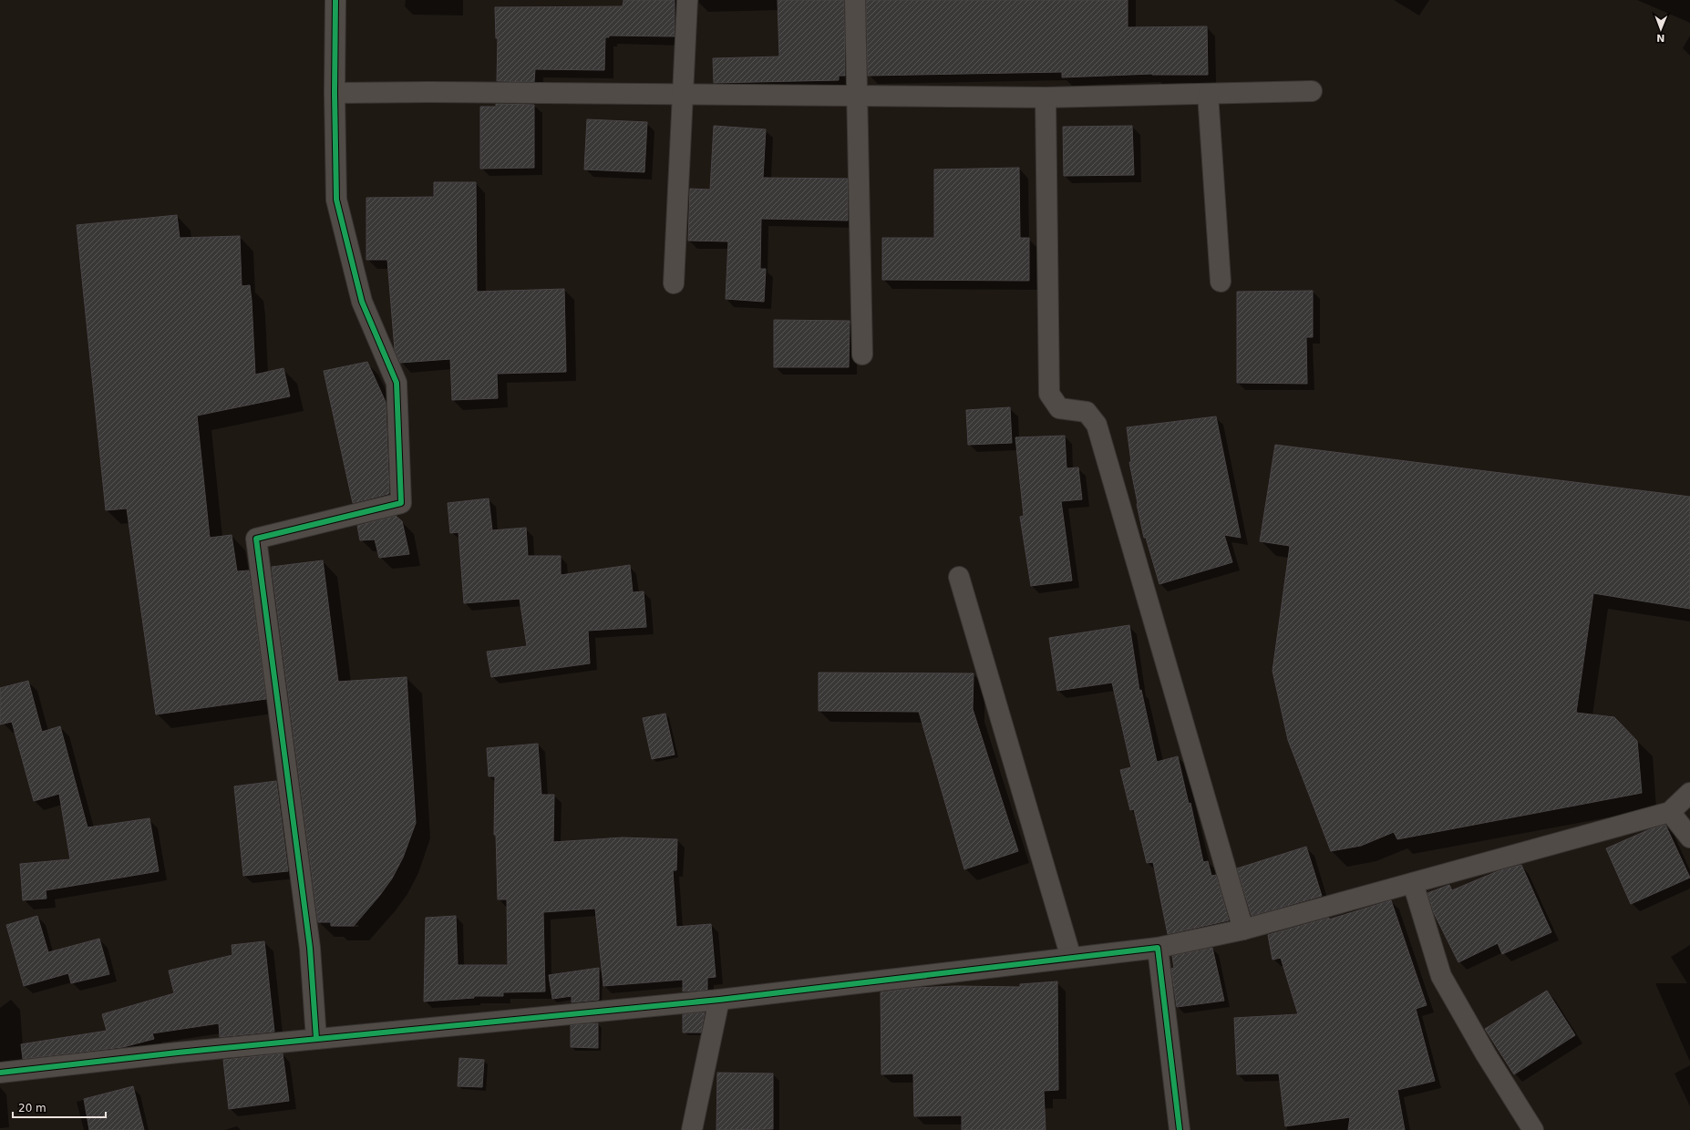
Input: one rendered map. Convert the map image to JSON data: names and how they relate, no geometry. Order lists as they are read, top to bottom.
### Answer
{
  "scale_bar": "20 m",
  "north": "bottom"
}
